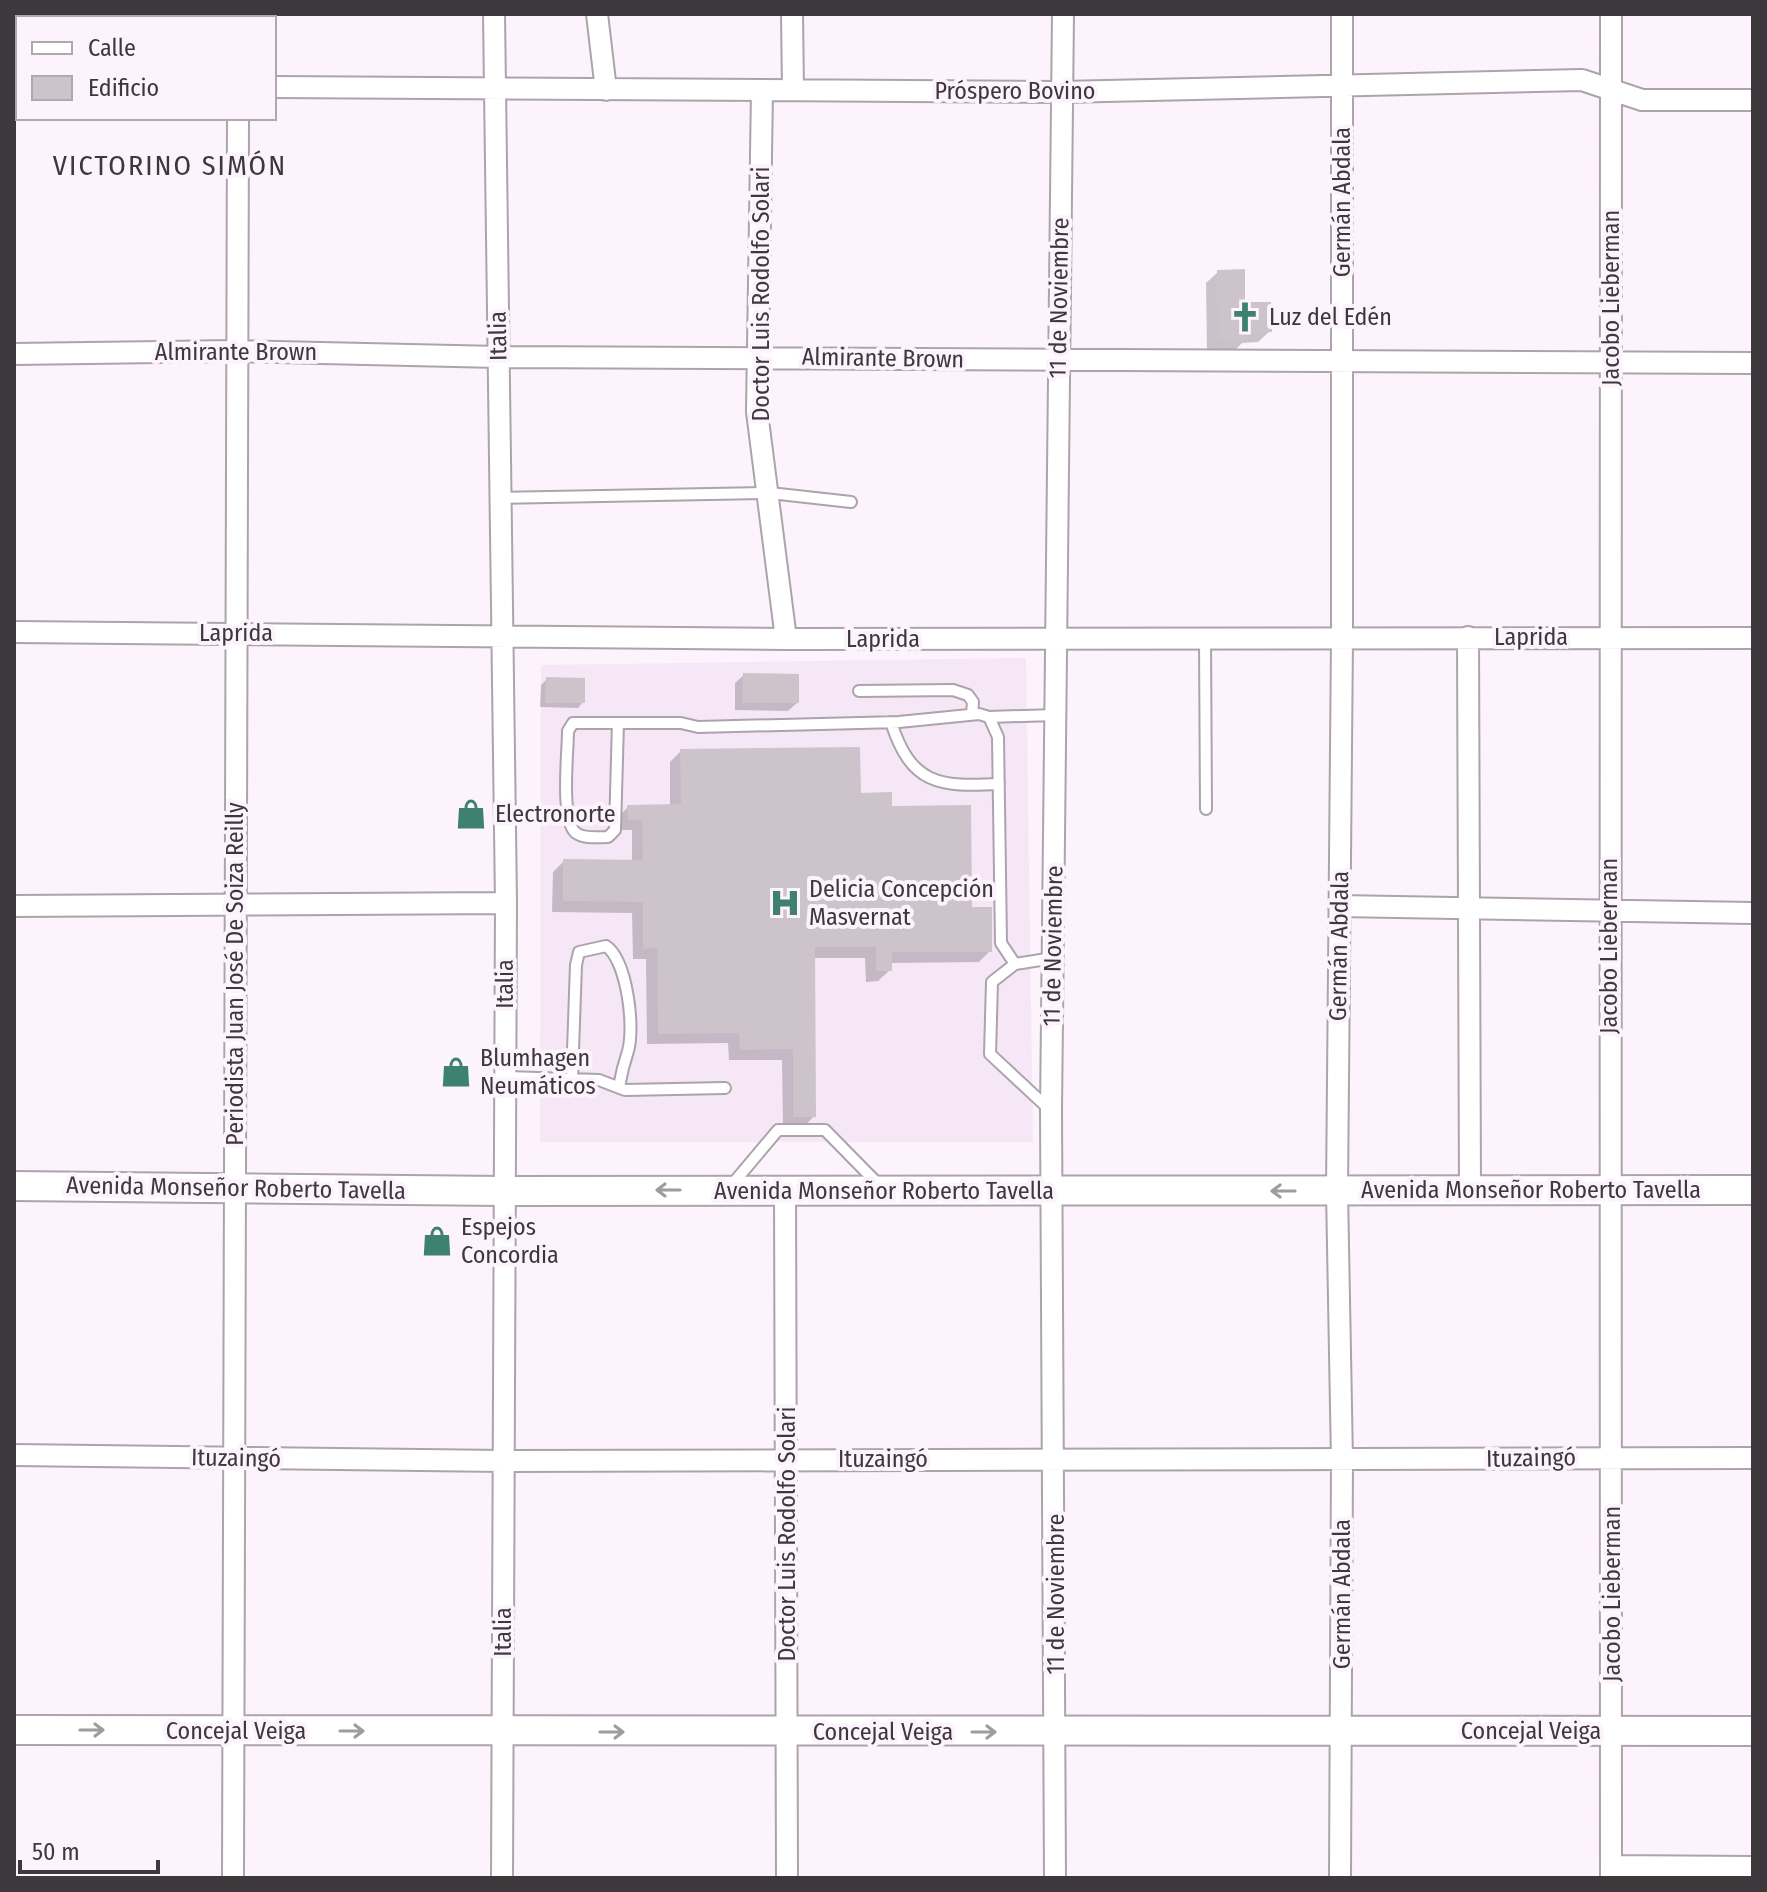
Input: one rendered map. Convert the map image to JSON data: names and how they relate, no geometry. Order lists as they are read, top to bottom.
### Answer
{
  "streets": {
    "main road": ["Avenida Monseñor Roberto Tavella", "Concejal Veiga"],
    "street": [
      "Próspero Bovino",
      "Germán Abdala",
      "Doctor Luis Rodolfo Solari",
      "11 de Noviembre",
      "Jacobo Lieberman",
      "Italia",
      "Almirante Brown",
      "Laprida",
      "Periodista Juan José De Soiza Reilly",
      "Ituzaingó"
    ]
  },
  "crossings": [
    ["Próspero Bovino", "Germán Abdala"],
    ["Próspero Bovino", "Doctor Luis Rodolfo Solari"],
    ["Próspero Bovino", "11 de Noviembre"],
    ["Próspero Bovino", "Jacobo Lieberman"],
    ["Próspero Bovino", "Italia"],
    ["Germán Abdala", "Almirante Brown"],
    ["Germán Abdala", "Laprida"],
    ["Germán Abdala", "Avenida Monseñor Roberto Tavella"],
    ["Germán Abdala", "Ituzaingó"],
    ["Germán Abdala", "Concejal Veiga"],
    ["Doctor Luis Rodolfo Solari", "Almirante Brown"],
    ["Doctor Luis Rodolfo Solari", "Laprida"],
    ["Doctor Luis Rodolfo Solari", "Avenida Monseñor Roberto Tavella"],
    ["Doctor Luis Rodolfo Solari", "Ituzaingó"],
    ["Doctor Luis Rodolfo Solari", "Concejal Veiga"],
    ["11 de Noviembre", "Almirante Brown"],
    ["11 de Noviembre", "Laprida"],
    ["11 de Noviembre", "Avenida Monseñor Roberto Tavella"],
    ["11 de Noviembre", "Ituzaingó"],
    ["11 de Noviembre", "Concejal Veiga"],
    ["Jacobo Lieberman", "Almirante Brown"],
    ["Jacobo Lieberman", "Laprida"],
    ["Jacobo Lieberman", "Avenida Monseñor Roberto Tavella"],
    ["Jacobo Lieberman", "Ituzaingó"],
    ["Jacobo Lieberman", "Concejal Veiga"],
    ["Italia", "Almirante Brown"],
    ["Italia", "Laprida"],
    ["Italia", "Avenida Monseñor Roberto Tavella"],
    ["Italia", "Ituzaingó"],
    ["Italia", "Concejal Veiga"],
    ["Almirante Brown", "Periodista Juan José De Soiza Reilly"],
    ["Laprida", "Periodista Juan José De Soiza Reilly"],
    ["Periodista Juan José De Soiza Reilly", "Avenida Monseñor Roberto Tavella"],
    ["Periodista Juan José De Soiza Reilly", "Ituzaingó"],
    ["Periodista Juan José De Soiza Reilly", "Concejal Veiga"]
  ],
  "one_way": ["Concejal Veiga"],
  "districts": ["VICTORINO SIMÓN"],
  "places": {
    "church": ["Luz del Edén"],
    "shop": ["Electronorte", "Blumhagen Neumáticos", "Espejos Concordia"],
    "hospital": ["Delicia Concepción Masvernat"]
  },
  "legend": ["Calle", "Edificio"],
  "scale_bar": "50 m"
}
